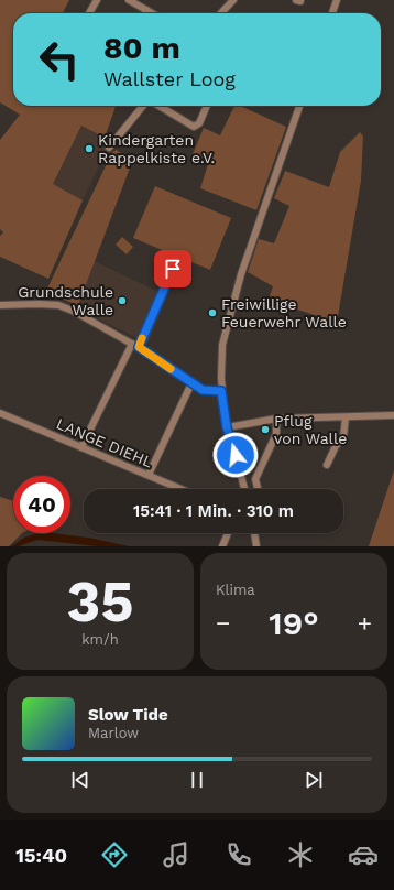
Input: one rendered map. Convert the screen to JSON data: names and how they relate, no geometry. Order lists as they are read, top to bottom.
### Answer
{
  "streets": {
    "street": ["LANGE DIEHL"]
  },
  "places": [
    "Kindergarten Rappelkiste e.V.",
    "Grundschule Walle",
    "Freiwillige Feuerwehr Walle",
    "Pflug von Walle"
  ],
  "page": {
    "turn": ["80 m", "Wallster Loog"],
    "limit": "40",
    "trip": "15:41 · 1 Min. · 310 m",
    "tile": [
      ["35", "km/h"],
      "Klima"
    ],
    "heat": ["−", "19°", "+"],
    "song": ["Slow Tide", "Marlow"],
    "tabs": "15:40"
  }
}
